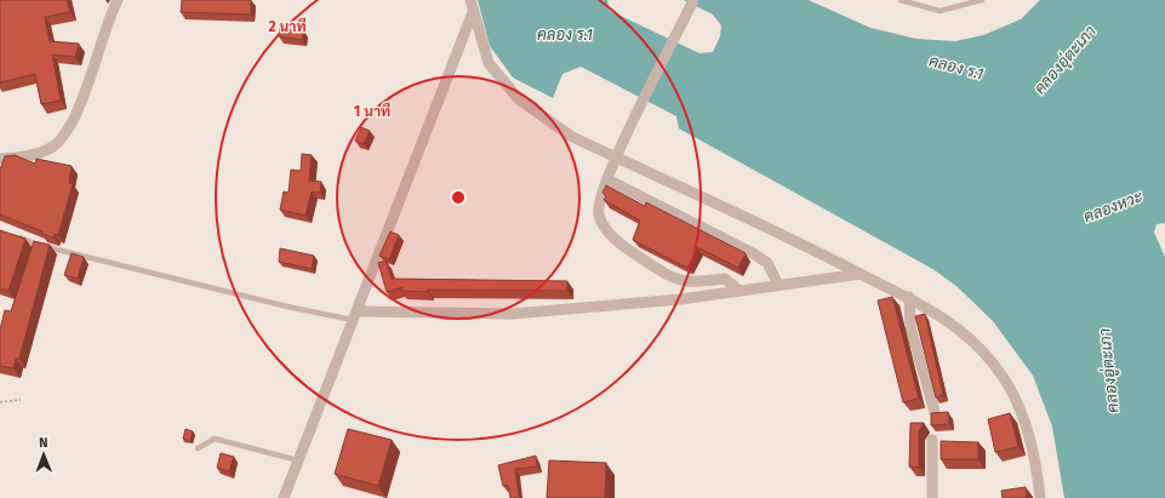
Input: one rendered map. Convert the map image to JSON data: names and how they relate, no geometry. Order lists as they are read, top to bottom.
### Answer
{
  "water": [
    "คลอง ร.1",
    "คลองอุ่ตะเภา",
    "คลองหวะ",
    "คลองอู่ตะเภา"
  ],
  "north": "top",
  "rings": ["2 นาที", "1 นาที"]
}
